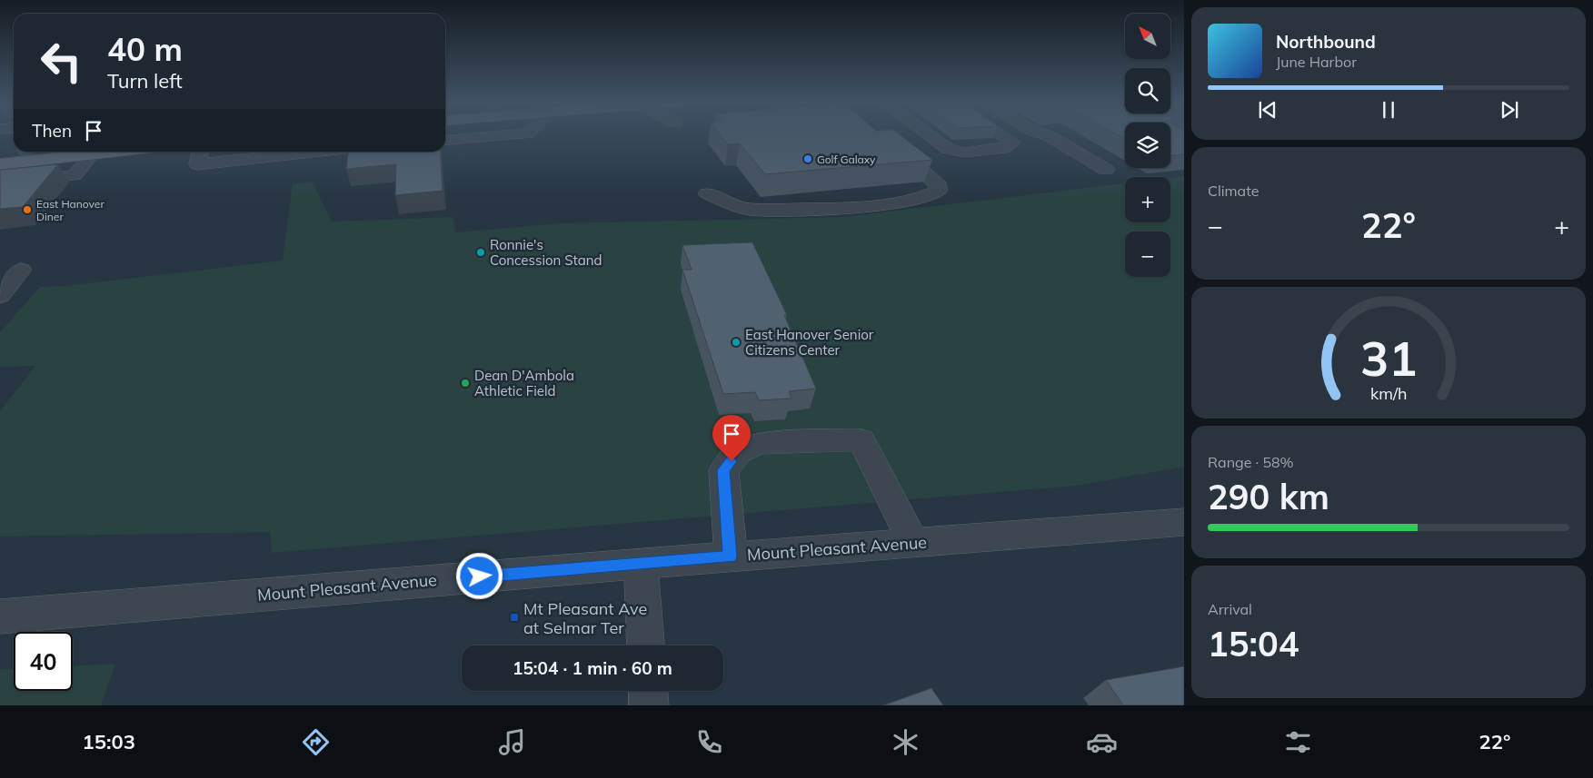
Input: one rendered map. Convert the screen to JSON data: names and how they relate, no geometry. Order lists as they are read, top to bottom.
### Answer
{
  "streets": {
    "street": ["Mount Pleasant Avenue"]
  },
  "places": {
    "other": [
      "Golf Galaxy",
      "East Hanover Diner",
      "Ronnie's Concession Stand",
      "East Hanover Senior Citizens Center",
      "Dean D'Ambola Athletic Field"
    ],
    "transit": ["Mt Pleasant Ave at Selmar Ter"]
  },
  "north": "top left",
  "page": {
    "map_buttons": ["+", "−"],
    "turn": ["40 m", "Turn left"],
    "song": ["Northbound", "June Harbor"],
    "then": "Then",
    "tile": [
      "Climate",
      ["Range · 58%", "290 km"],
      ["Arrival", "15:04"]
    ],
    "heat": ["−", "22°", "+"],
    "limit": "40",
    "trip": "15:04 · 1 min · 60 m",
    "tabs": ["15:03", "22°"],
    "gauge": ["31", "km/h"]
  }
}
